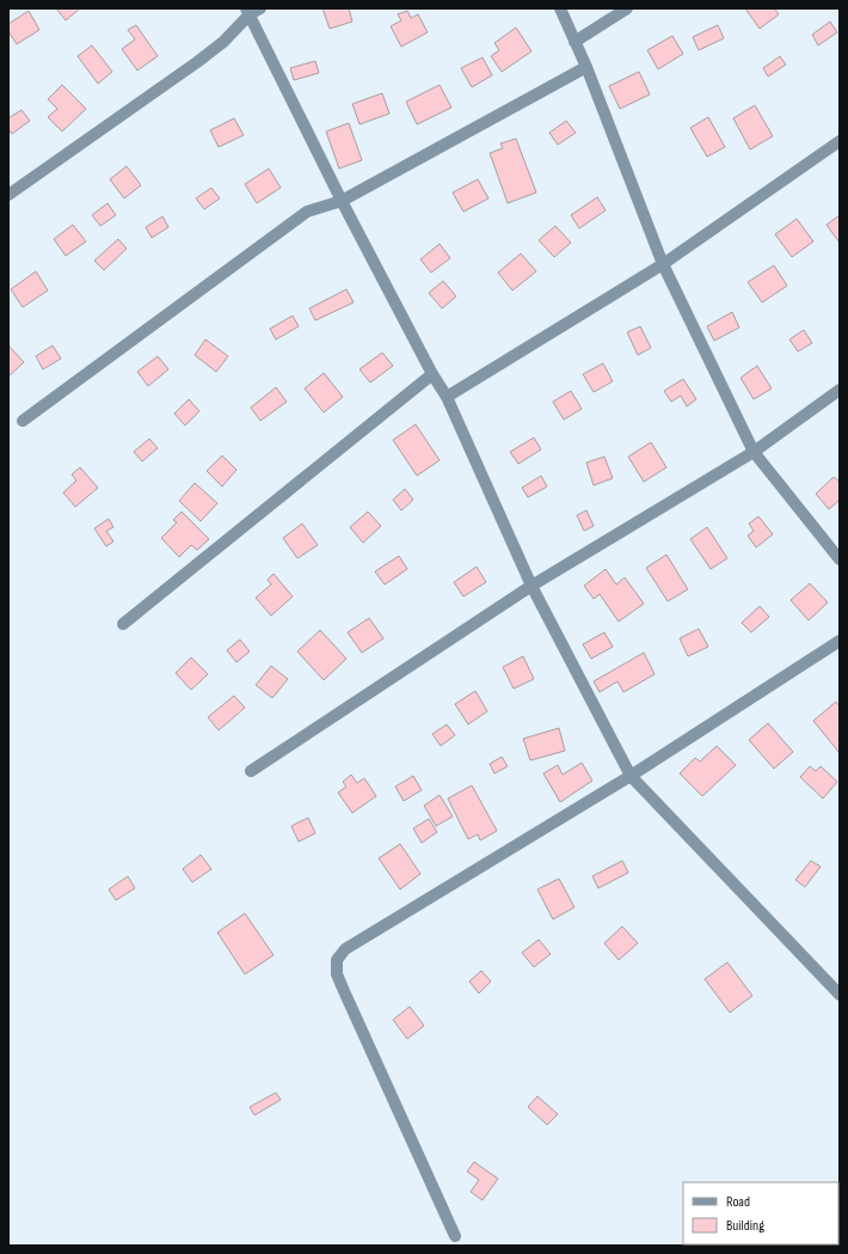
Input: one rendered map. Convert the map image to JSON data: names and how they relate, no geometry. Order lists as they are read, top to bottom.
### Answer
{
  "legend": ["Road", "Building"]
}
